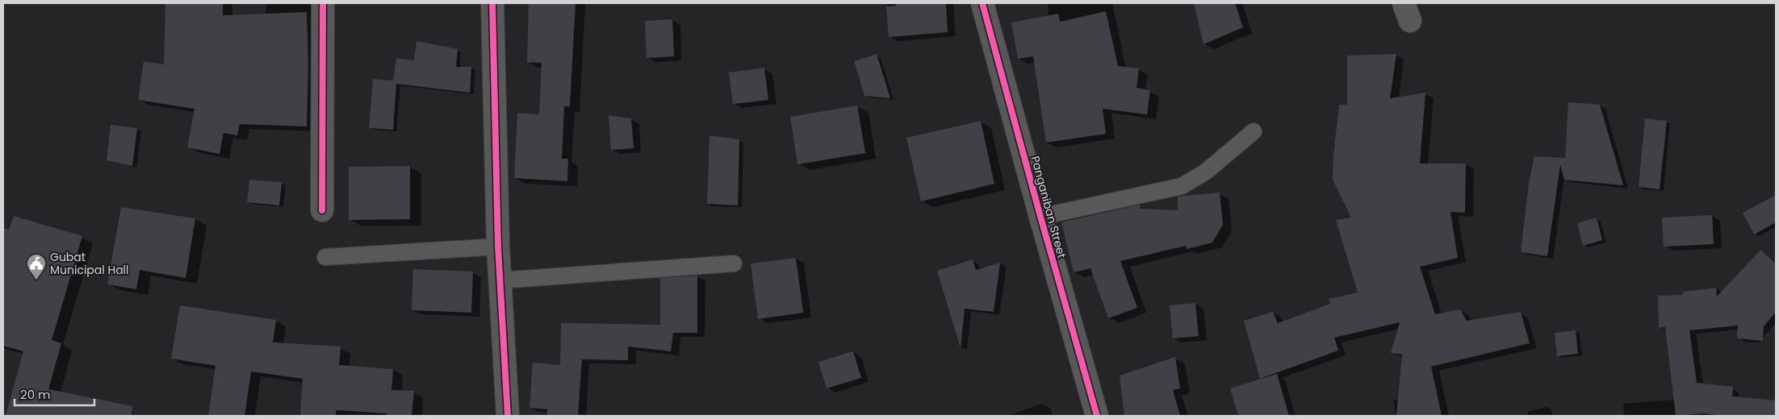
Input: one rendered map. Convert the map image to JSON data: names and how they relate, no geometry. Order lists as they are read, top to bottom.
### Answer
{
  "streets": {
    "street": ["Panganiban Street"]
  },
  "places": {
    "public building": ["Gubat Municipal Hall"]
  },
  "scale_bar": "20 m"
}
